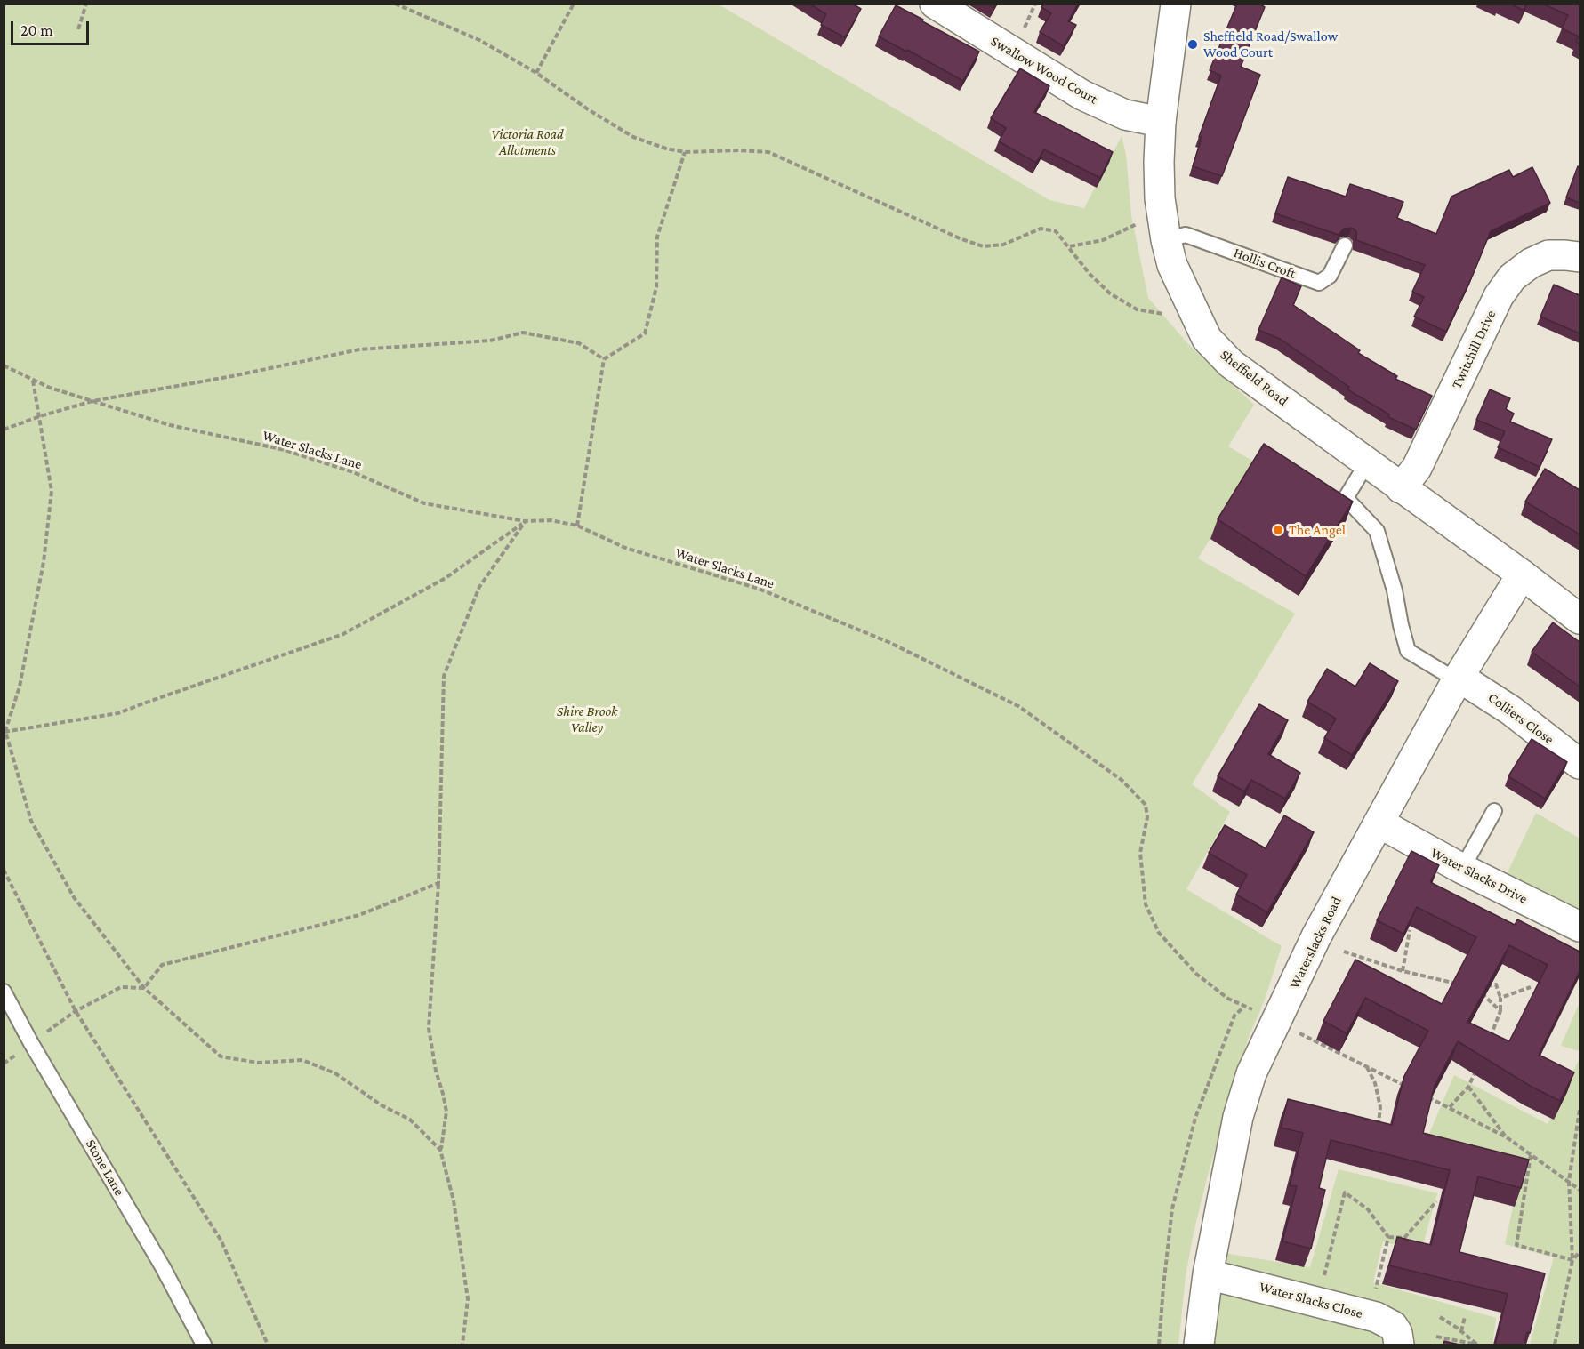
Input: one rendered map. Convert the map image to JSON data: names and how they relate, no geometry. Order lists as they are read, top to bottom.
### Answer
{
  "streets": {
    "street": [
      "Swallow Wood Court",
      "Twitchill Drive",
      "Sheffield Road",
      "Colliers Close",
      "Water Slacks Drive",
      "Waterslacks Road",
      "Water Slacks Close"
    ],
    "lane": ["Hollis Croft", "Stone Lane"],
    "path": ["Water Slacks Lane"]
  },
  "crossings": [
    ["Swallow Wood Court", "Sheffield Road"],
    ["Hollis Croft", "Sheffield Road"],
    ["Twitchill Drive", "Sheffield Road"],
    ["Sheffield Road", "Waterslacks Road"],
    ["Colliers Close", "Waterslacks Road"],
    ["Water Slacks Drive", "Waterslacks Road"],
    ["Waterslacks Road", "Water Slacks Close"]
  ],
  "parks": ["Victoria Road Allotments", "Shire Brook Valley"],
  "places": ["Sheffield Road/Swallow Wood Court", "The Angel"],
  "scale_bar": "20 m"
}
